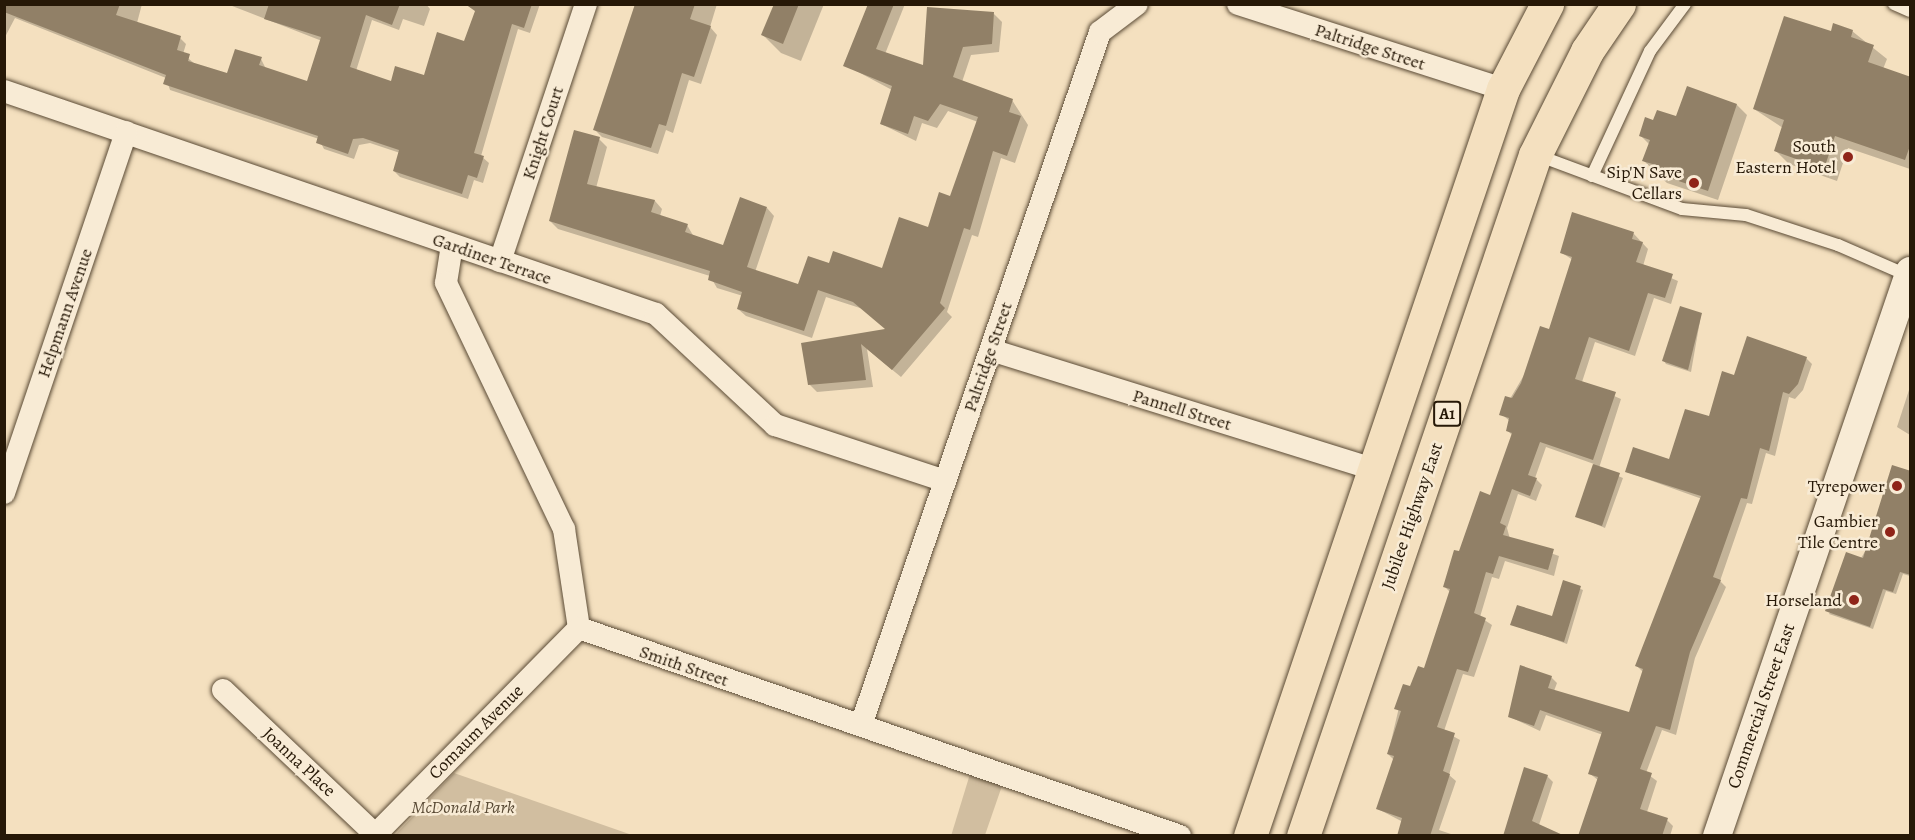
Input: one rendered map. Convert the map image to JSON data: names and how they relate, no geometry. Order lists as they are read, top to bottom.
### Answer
{
  "streets": {
    "highway": ["A1", "Jubilee Highway East"],
    "street": [
      "Paltridge Street",
      "Knight Court",
      "Gardiner Terrace",
      "Helpmann Avenue",
      "Pannell Street",
      "Smith Street",
      "Commercial Street East",
      "Comaum Avenue",
      "Joanna Place"
    ]
  },
  "crossings": [
    ["Paltridge Street", "Gardiner Terrace"],
    ["Paltridge Street", "Pannell Street"],
    ["Paltridge Street", "Smith Street"],
    ["Knight Court", "Gardiner Terrace"],
    ["Gardiner Terrace", "Helpmann Avenue"],
    ["Smith Street", "Comaum Avenue"],
    ["Comaum Avenue", "Joanna Place"]
  ],
  "parks": ["McDonald Park"],
  "places": [
    "South Eastern Hotel",
    "Sip'N Save Cellars",
    "Tyrepower",
    "Gambier Tile Centre",
    "Horseland"
  ]
}
